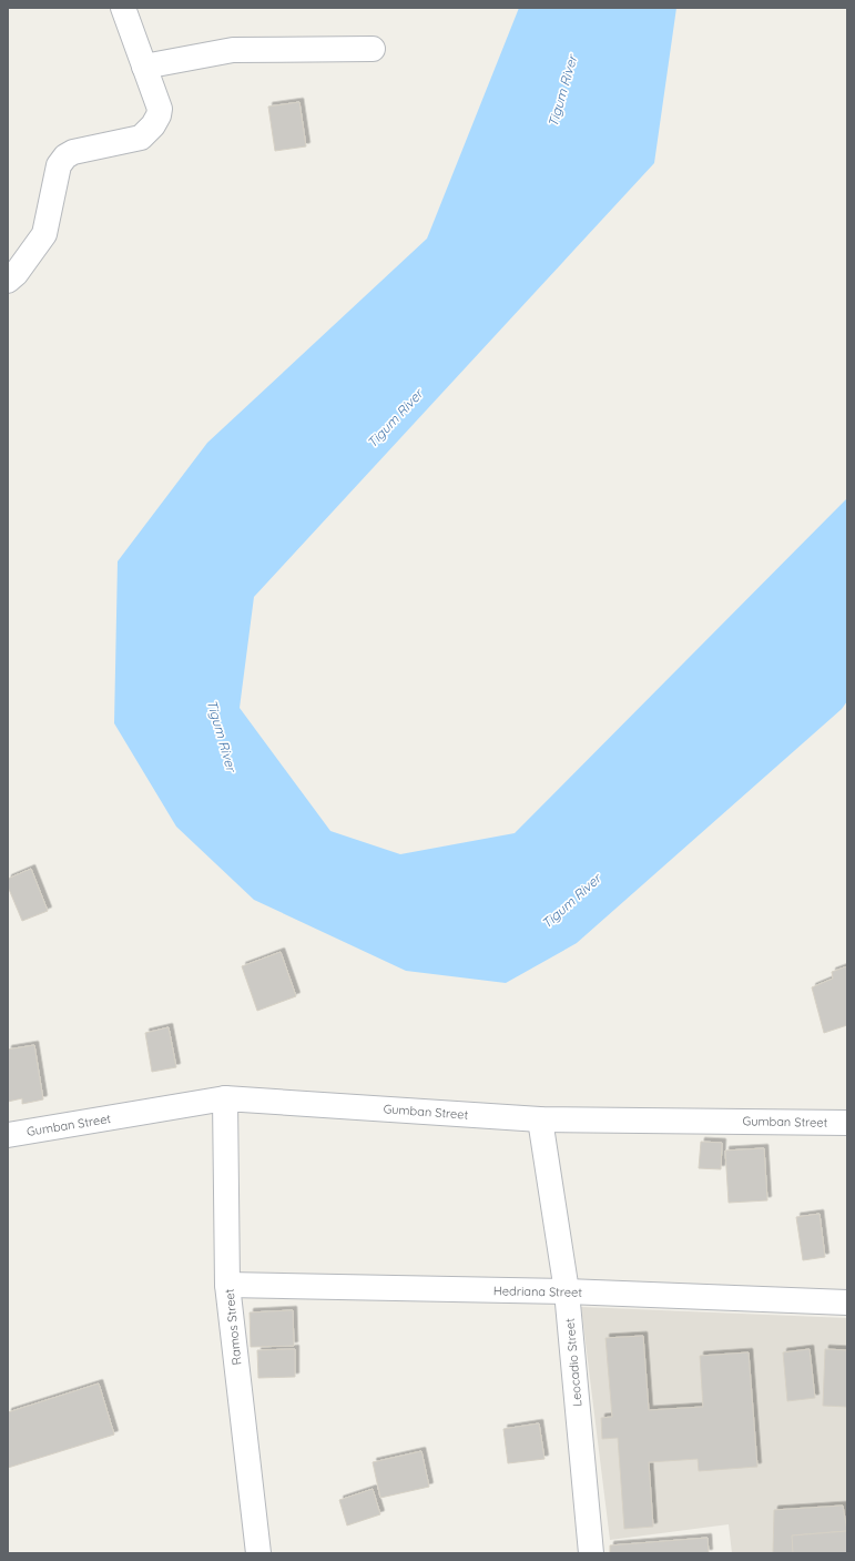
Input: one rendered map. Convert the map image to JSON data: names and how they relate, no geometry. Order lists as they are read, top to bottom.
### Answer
{
  "streets": {
    "street": [
      "Gumban Street",
      "Hedriana Street",
      "Ramos Street",
      "Leocadio Street"
    ]
  },
  "crossings": [
    ["Gumban Street", "Ramos Street"],
    ["Gumban Street", "Leocadio Street"],
    ["Hedriana Street", "Ramos Street"],
    ["Hedriana Street", "Leocadio Street"]
  ],
  "water": ["Tigum River"]
}
